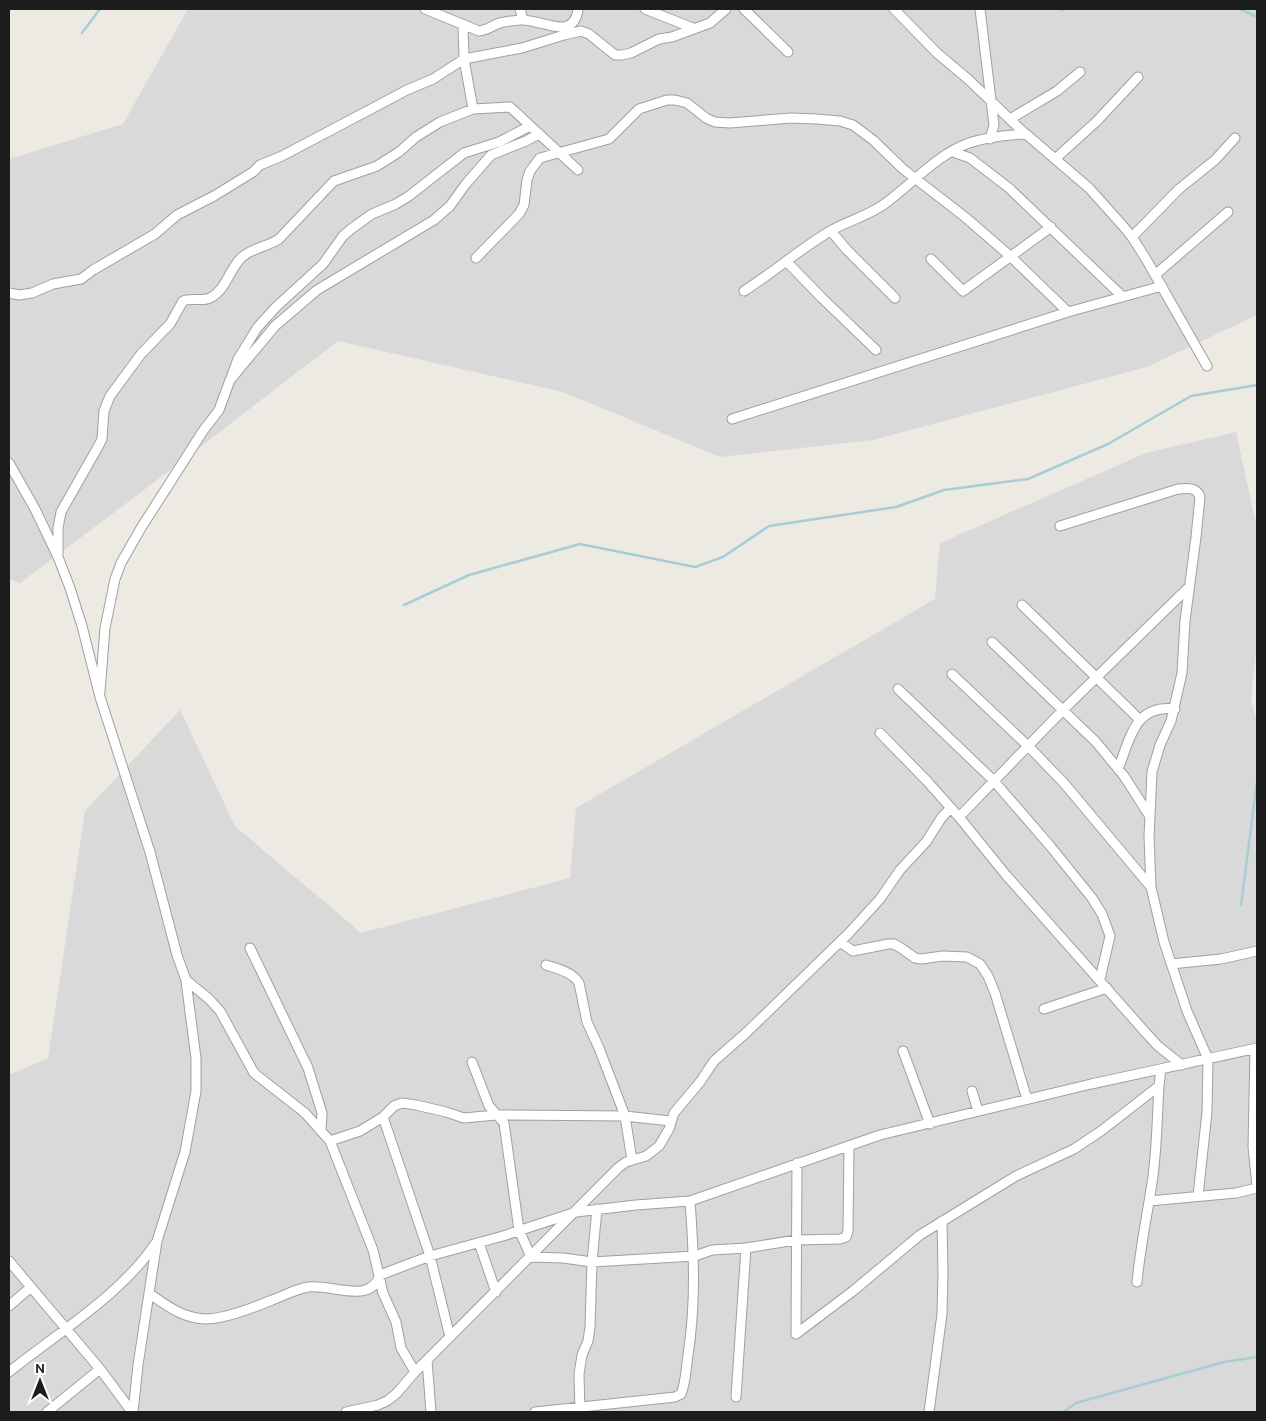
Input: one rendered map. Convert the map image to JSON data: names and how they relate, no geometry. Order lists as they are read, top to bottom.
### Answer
{
  "north": "top"
}
